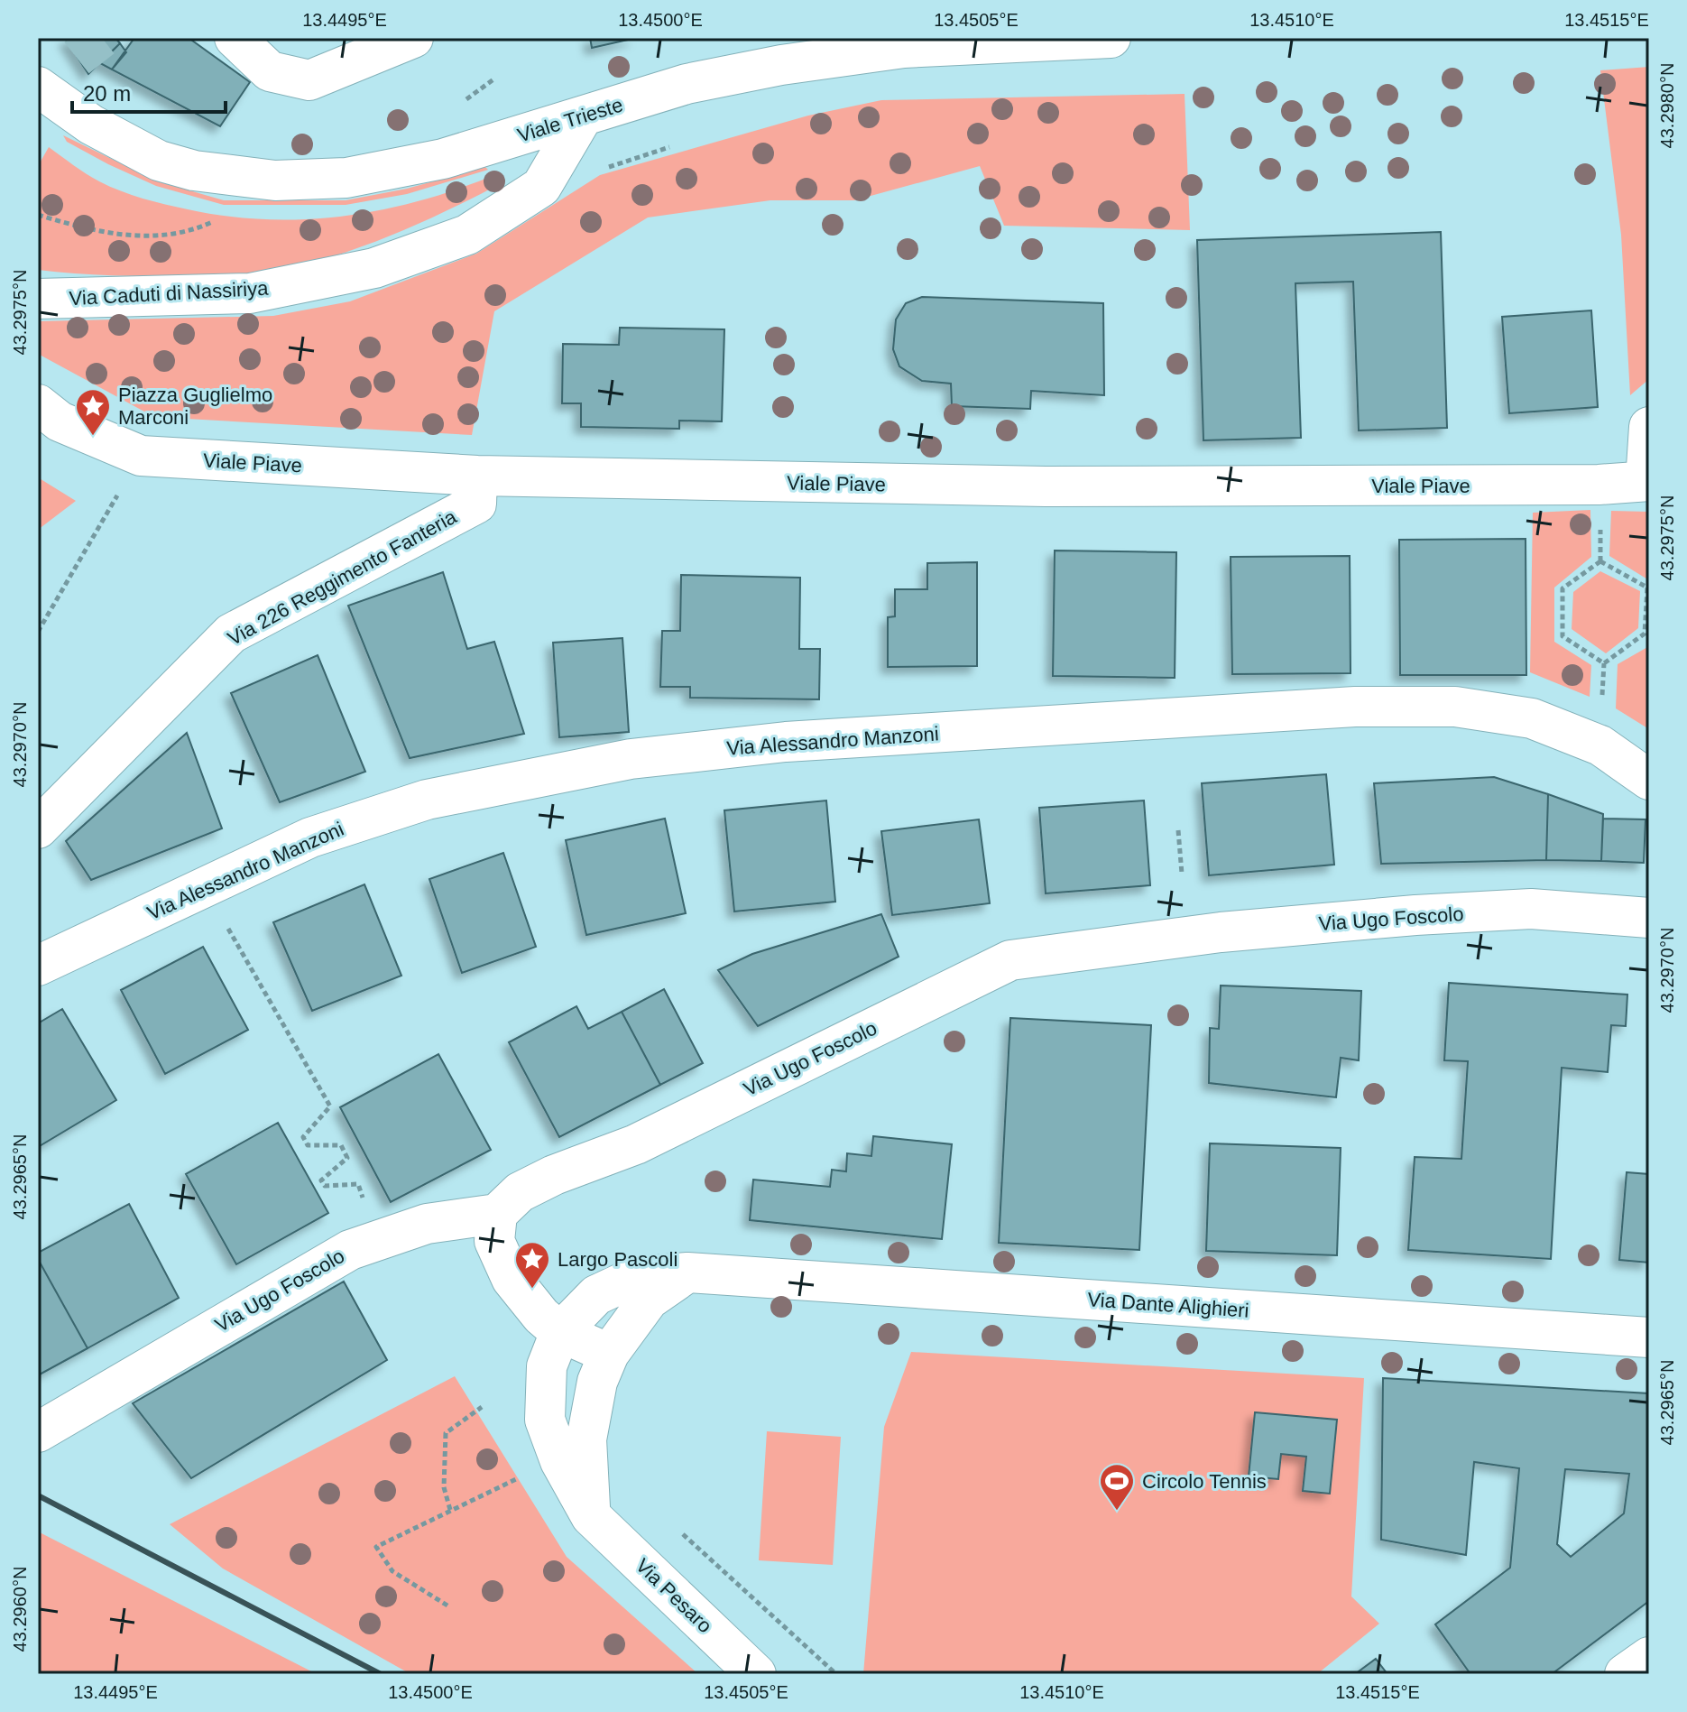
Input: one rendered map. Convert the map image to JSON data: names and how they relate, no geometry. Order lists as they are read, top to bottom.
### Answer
{
  "streets": {
    "street": [
      "Viale Trieste",
      "Via Caduti di Nassiriya",
      "Viale Piave",
      "Via 226 Reggimento Fanteria",
      "Via Alessandro Manzoni",
      "Via Ugo Foscolo",
      "Via Dante Alighieri",
      "Via Pesaro"
    ]
  },
  "crossings": [
    ["Viale Trieste", "Via Caduti di Nassiriya"],
    ["Viale Piave", "Via 226 Reggimento Fanteria"]
  ],
  "places": {
    "place": ["Piazza Guglielmo Marconi", "Largo Pascoli"],
    "sports": ["Circolo Tennis"]
  },
  "scale_bar": "20 m",
  "coordinates": [
    "13.4495°E",
    "13.4500°E",
    "13.4505°E",
    "13.4510°E",
    "13.4515°E",
    "43.2980°N",
    "43.2975°N",
    "43.2970°N",
    "43.2965°N",
    "43.2960°N"
  ]
}
